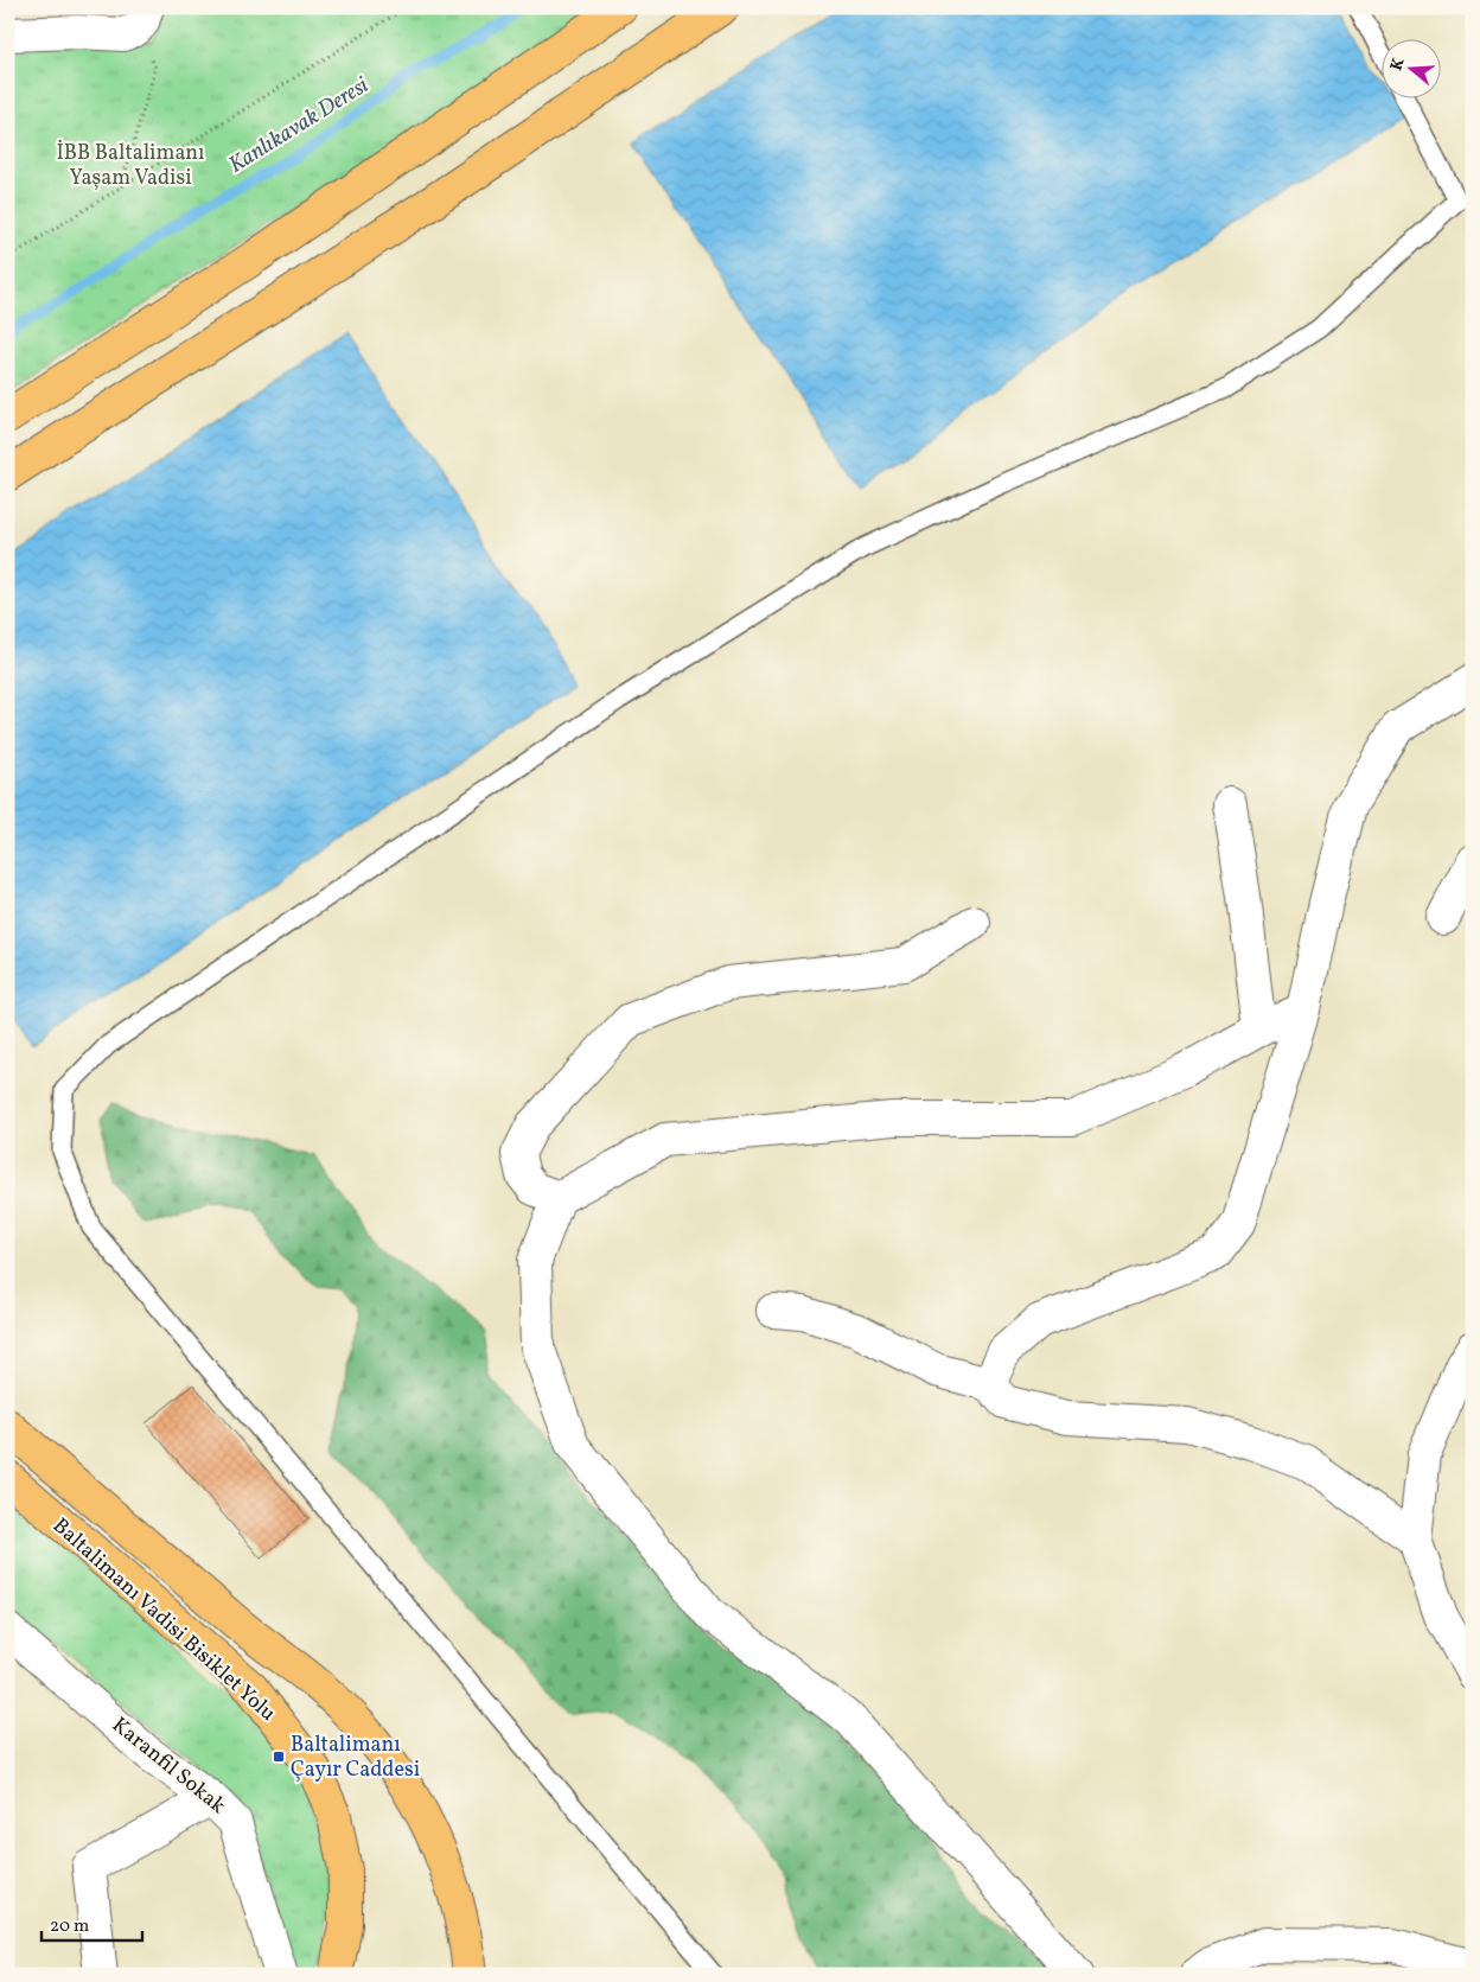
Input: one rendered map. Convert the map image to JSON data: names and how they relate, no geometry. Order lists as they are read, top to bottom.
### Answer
{
  "streets": {
    "street": ["Karanfil Sokak"]
  },
  "water": ["Kanlıkavak Deresi"],
  "parks": ["İBB Baltalimanı Yaşam Vadisi"],
  "places": {
    "transit": ["Baltalimanı Çayır Caddesi"]
  },
  "scale_bar": "20 m",
  "north": "left"
}
